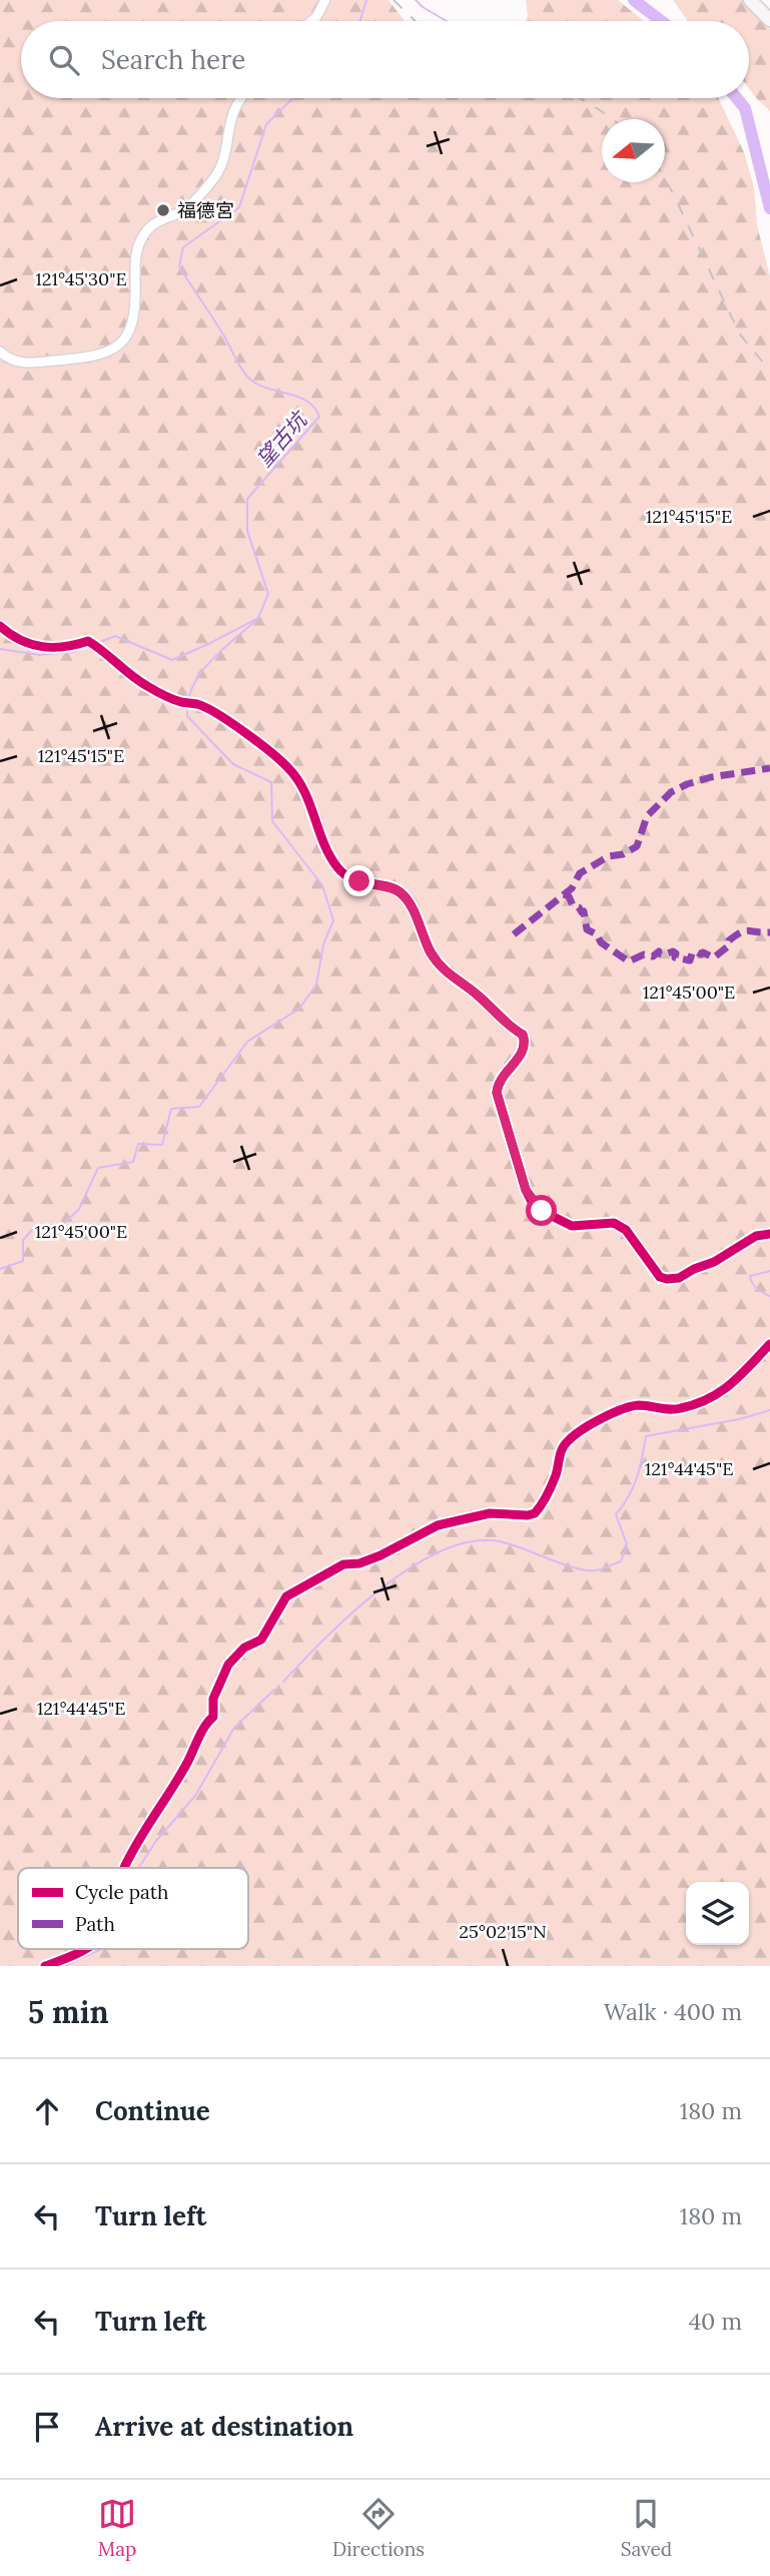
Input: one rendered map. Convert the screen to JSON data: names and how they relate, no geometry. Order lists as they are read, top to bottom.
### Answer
{
  "water": ["望古坑"],
  "places": ["福德宮"],
  "legend": ["Cycle path", "Path"],
  "north": "left",
  "page": {
    "search": "Search here",
    "heading": ["5 min", "Walk · 400 m"],
    "list": [
      ["Continue", "180 m"],
      ["Turn left", "180 m"],
      ["Turn left", "40 m"],
      "Arrive at destination"
    ],
    "nav": ["Map", "Directions", "Saved"]
  },
  "coordinates": [
    "121°45'30\"E",
    "121°45'15\"E",
    "121°45'00\"E",
    "121°44'45\"E",
    "25°02'15\"N"
  ]
}
